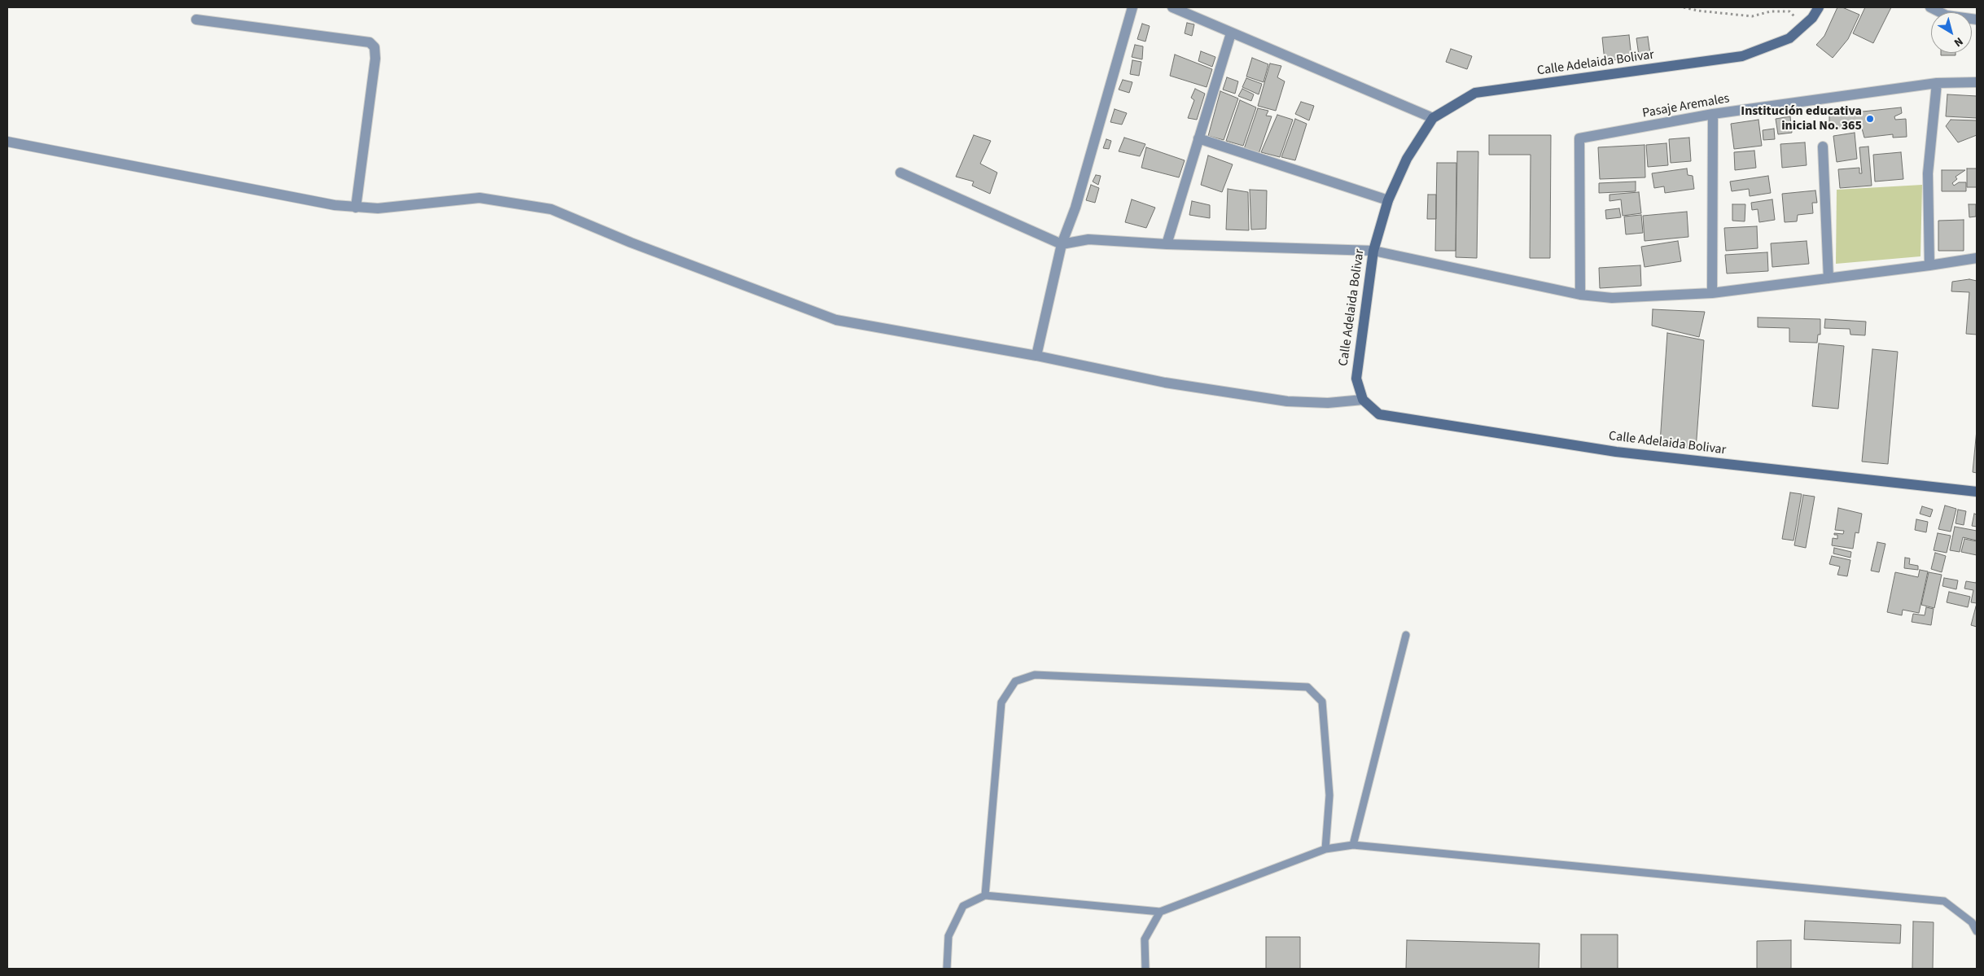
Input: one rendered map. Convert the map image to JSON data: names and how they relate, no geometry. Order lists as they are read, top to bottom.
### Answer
{
  "streets": {
    "main road": ["Calle Adelaida Bolivar"],
    "street": ["Pasaje Aremales"]
  },
  "places": ["Institución educativa inicial No. 365"],
  "north": "bottom right"
}
